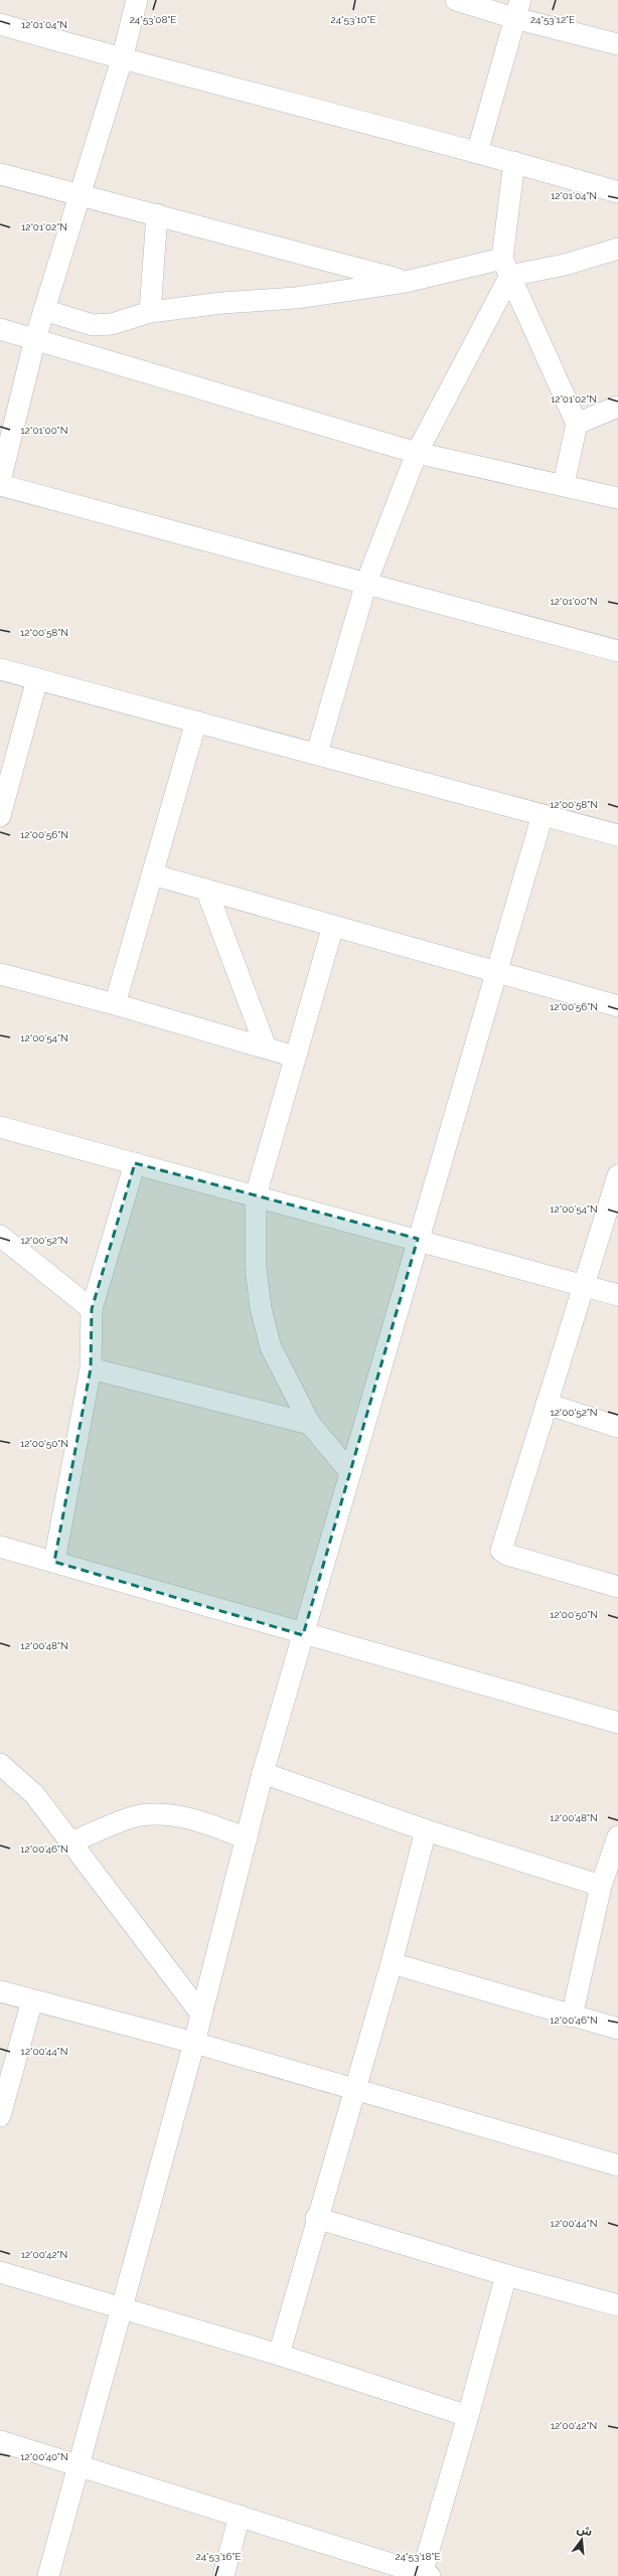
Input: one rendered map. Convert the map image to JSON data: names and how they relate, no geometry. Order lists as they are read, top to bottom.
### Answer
{
  "north": "top",
  "coordinates": [
    "24°53'08\"E",
    "24°53'10\"E",
    "24°53'12\"E",
    "12°01'04\"N",
    "12°01'02\"N",
    "12°01'00\"N",
    "12°00'58\"N",
    "12°00'56\"N",
    "12°00'54\"N",
    "12°00'52\"N",
    "12°00'50\"N",
    "12°00'48\"N",
    "12°00'46\"N",
    "12°00'44\"N",
    "12°00'42\"N",
    "12°00'40\"N",
    "24°53'16\"E",
    "24°53'18\"E"
  ]
}
